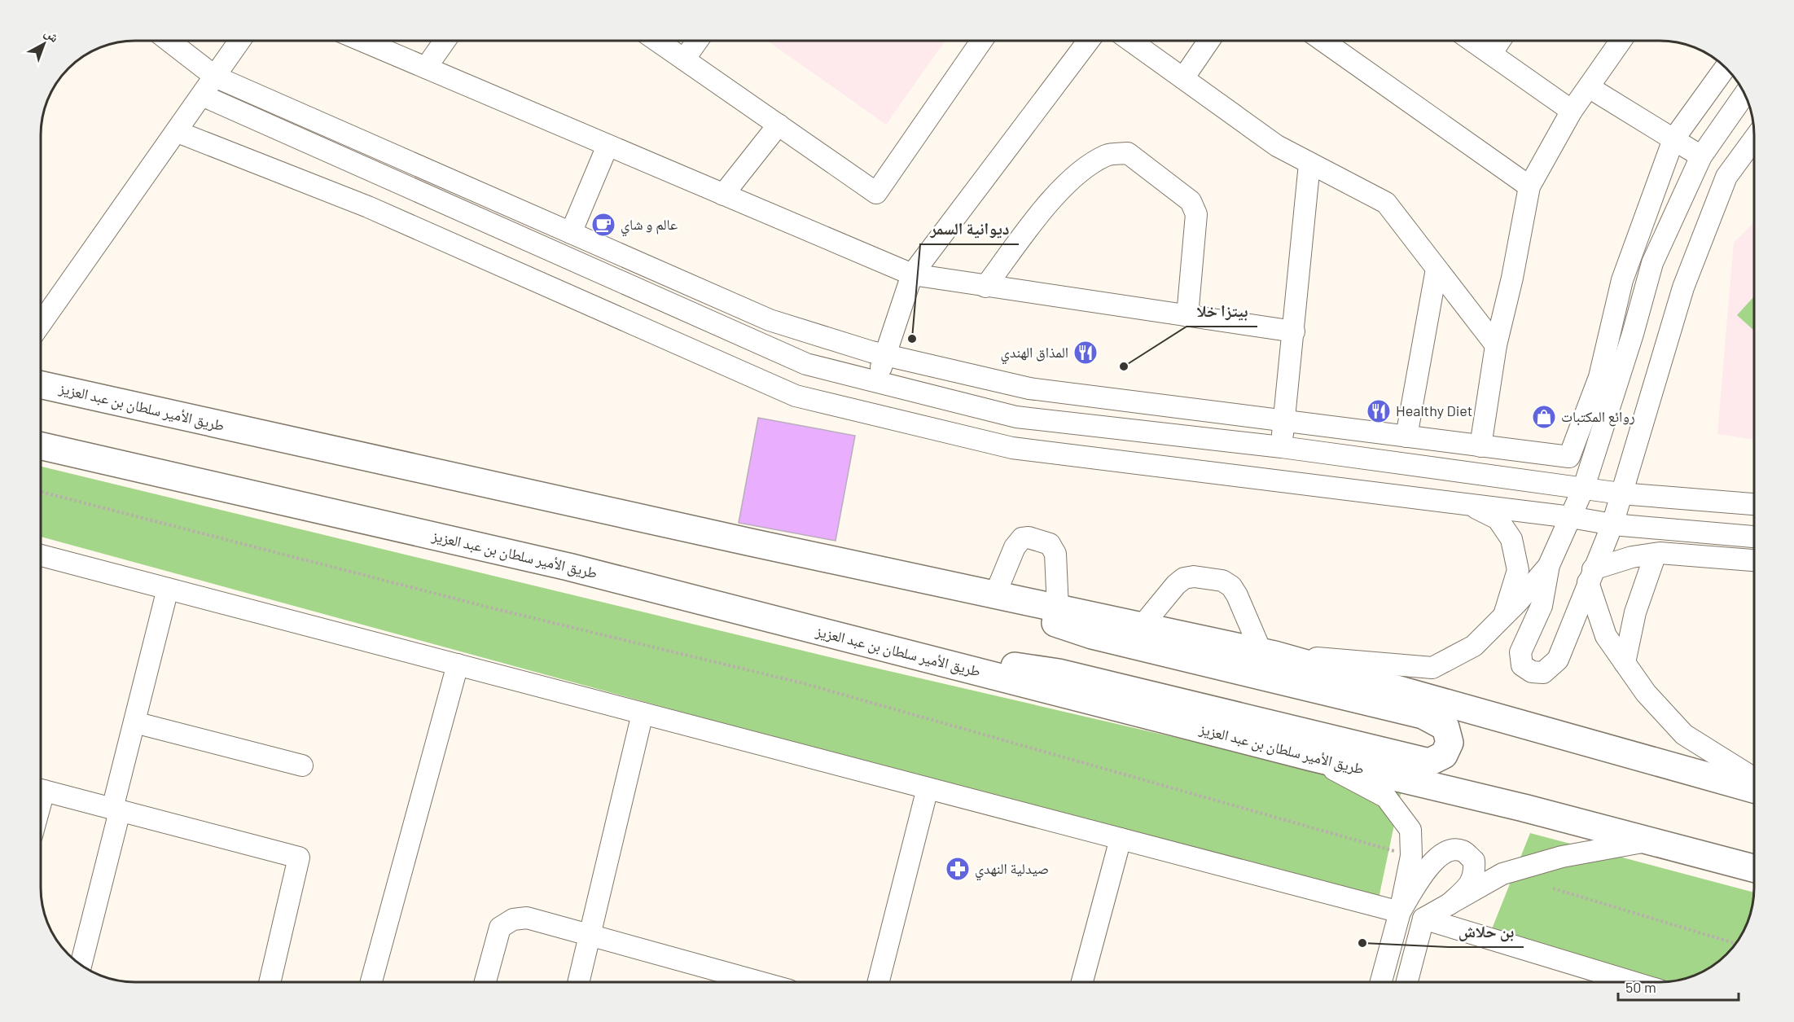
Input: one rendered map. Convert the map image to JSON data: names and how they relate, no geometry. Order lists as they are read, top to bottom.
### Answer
{
  "streets": {
    "highway": ["طريق الأمير سلطان بن عبد العزيز"]
  },
  "places": {
    "cafe": ["عالم و شاي"],
    "other": ["ديوانية السمر", "بيتزا خلا", "بن حلاش"],
    "restaurant": ["المذاق الهندي", "Healthy Diet"],
    "shop": ["روائع المكتبات"],
    "pharmacy": ["صيدلية النهدي"]
  },
  "scale_bar": "50 m",
  "north": "top right"
}
